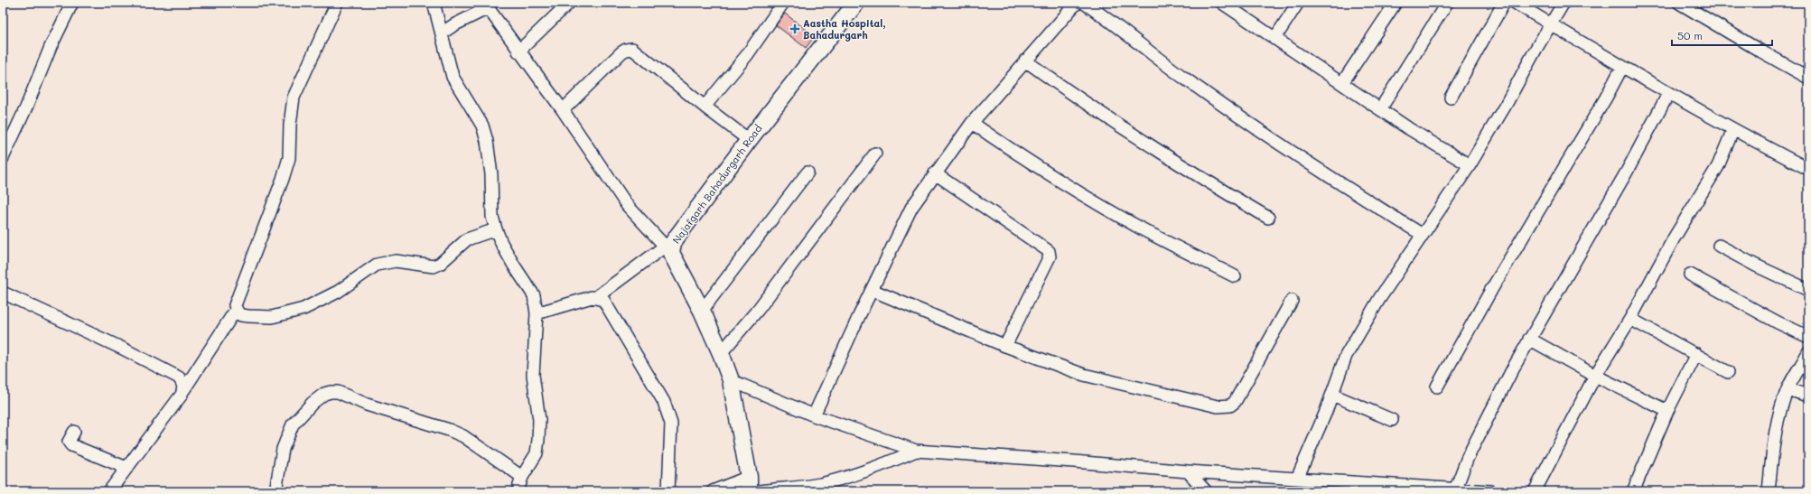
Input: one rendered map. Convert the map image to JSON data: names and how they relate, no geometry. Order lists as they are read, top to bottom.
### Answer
{
  "streets": {
    "street": ["Najafgarh Bahadurgarh Road"]
  },
  "places": {
    "health": ["Aastha Hospital, Bahadurgarh"]
  },
  "scale_bar": "50 m"
}
